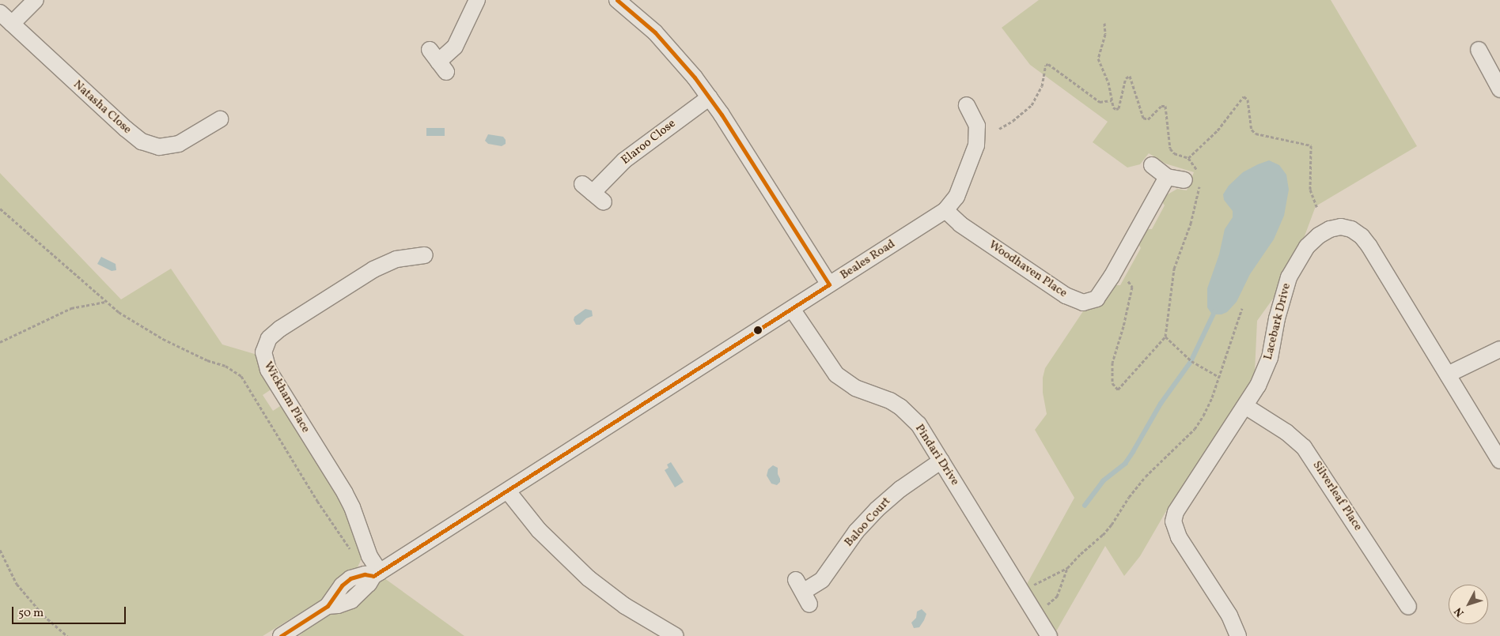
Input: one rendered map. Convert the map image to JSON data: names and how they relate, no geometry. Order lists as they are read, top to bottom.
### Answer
{
  "streets": {
    "street": [
      "Natasha Close",
      "Elaroo Close",
      "Beales Road",
      "Woodhaven Place",
      "Lacebark Drive",
      "Wickham Place",
      "Pindari Drive",
      "Silverleaf Place",
      "Baloo Court"
    ]
  },
  "crossings": [
    ["Beales Road", "Woodhaven Place"],
    ["Beales Road", "Wickham Place"],
    ["Beales Road", "Pindari Drive"],
    ["Lacebark Drive", "Silverleaf Place"],
    ["Pindari Drive", "Baloo Court"]
  ],
  "scale_bar": "50 m",
  "north": "bottom left"
}
